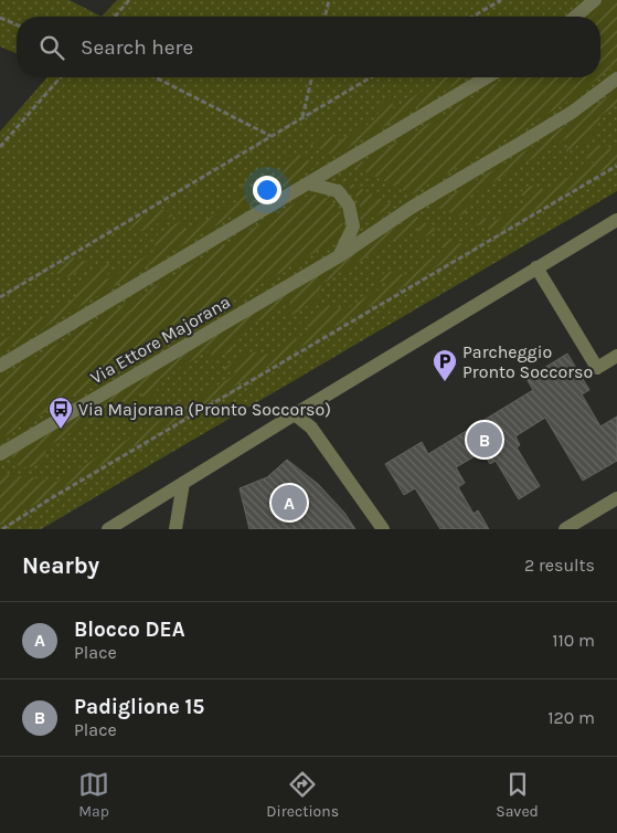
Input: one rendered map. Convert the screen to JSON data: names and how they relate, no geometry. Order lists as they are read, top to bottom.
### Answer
{
  "streets": {
    "street": ["Via Ettore Majorana"]
  },
  "places": {
    "parking": ["Parcheggio Pronto Soccorso"],
    "bus stop": ["Via Majorana (Pronto Soccorso)"]
  },
  "page": {
    "search": "Search here",
    "pins": ["B", "A"],
    "heading": ["Nearby", "2 results"],
    "list": [
      {
        "mark": "A",
        "name": "Blocco DEA",
        "note": "Place",
        "value": "110 m"
      },
      {
        "mark": "B",
        "name": "Padiglione 15",
        "note": "Place",
        "value": "120 m"
      }
    ],
    "nav": ["Map", "Directions", "Saved"]
  }
}
